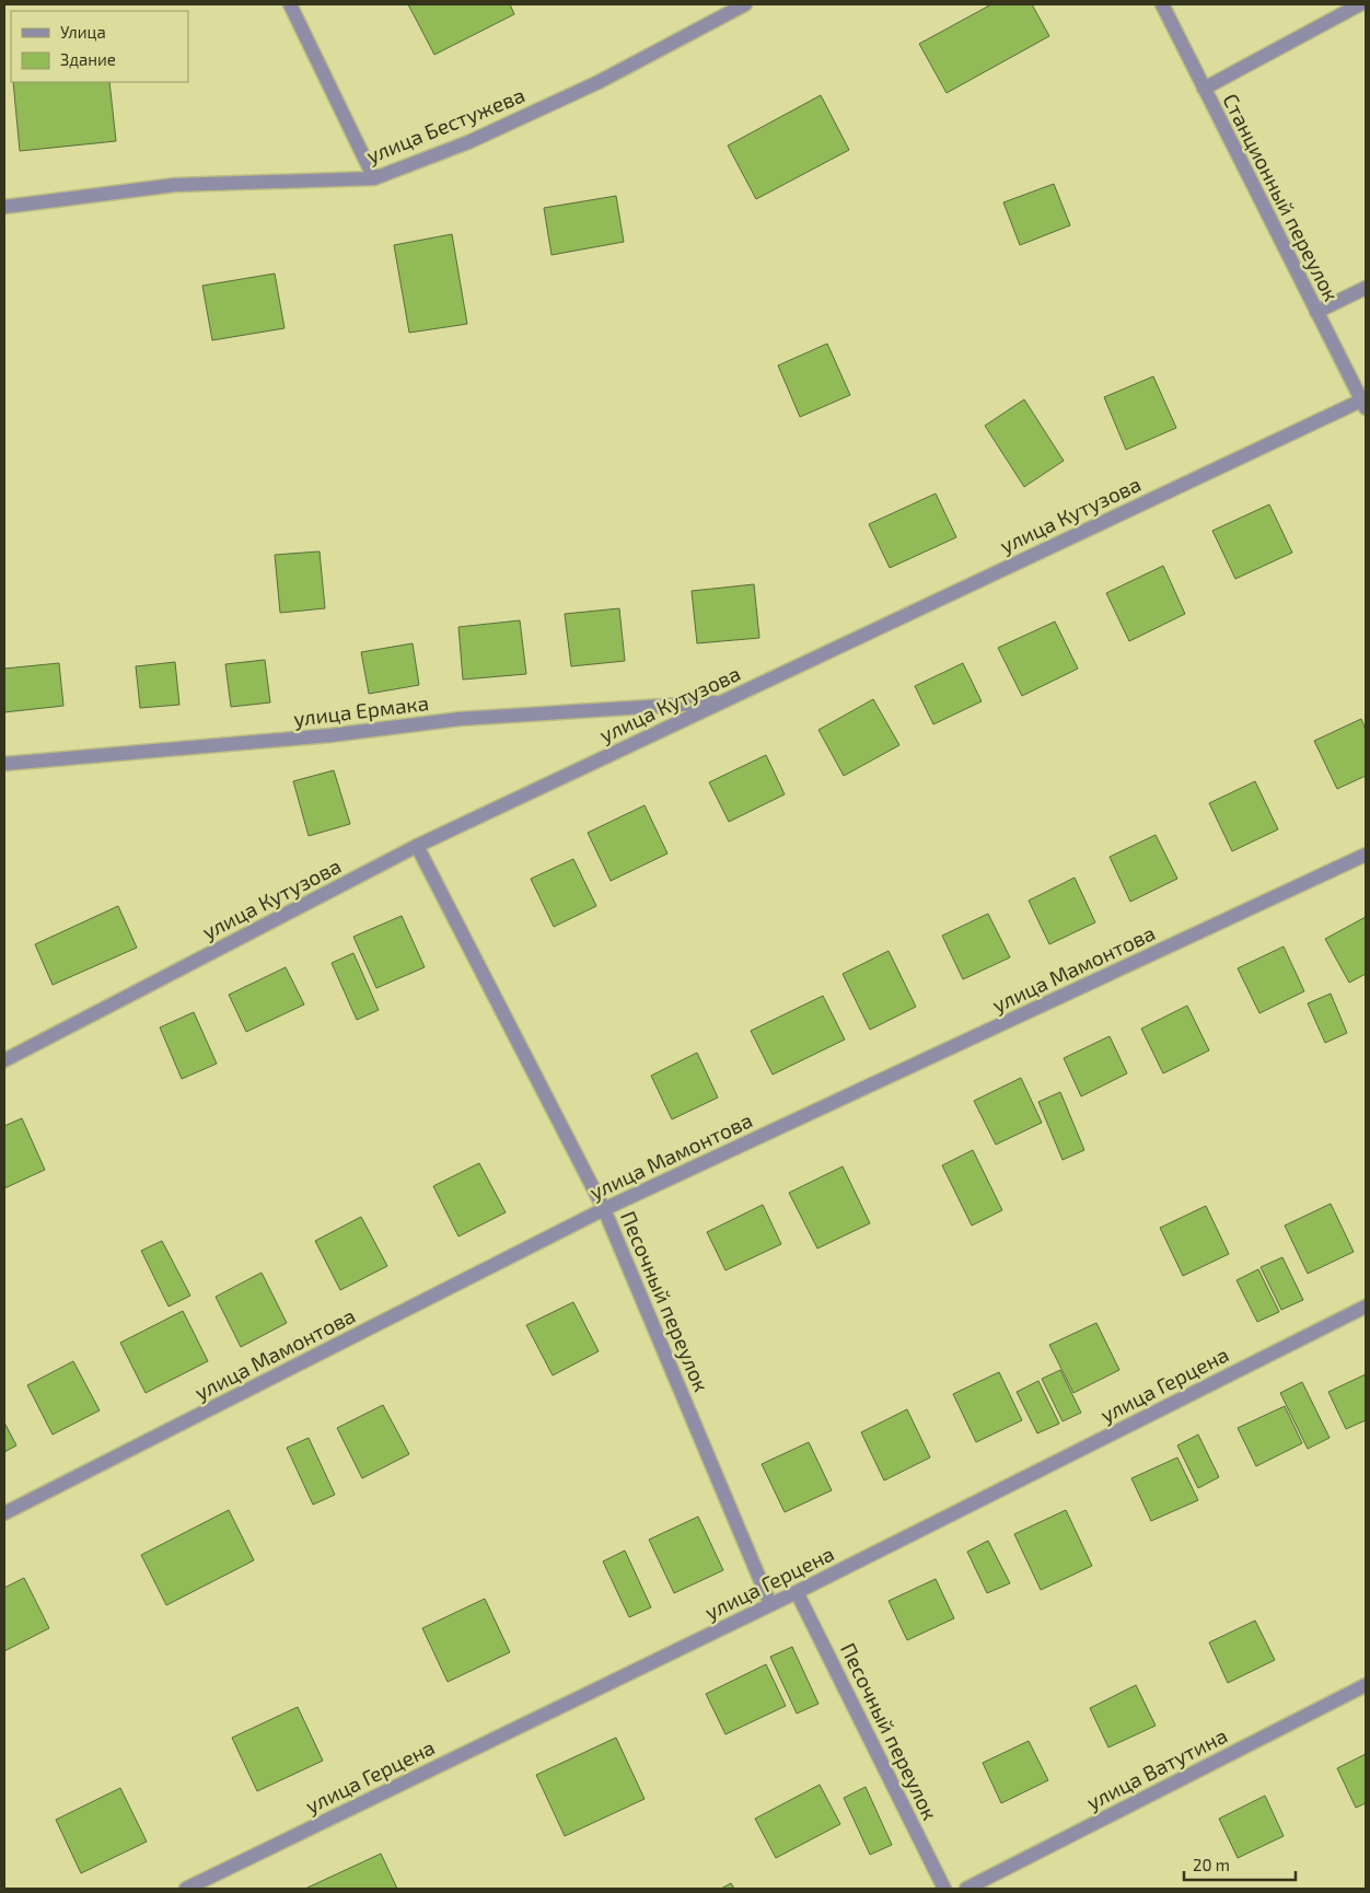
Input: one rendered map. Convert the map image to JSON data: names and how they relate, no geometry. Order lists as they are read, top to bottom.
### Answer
{
  "streets": {
    "street": [
      "улица Бестужева",
      "Станционный переулок",
      "улица Кутузова",
      "улица Ермака",
      "улица Мамонтова",
      "Песочный переулок",
      "улица Герцена",
      "улица Ватутина"
    ]
  },
  "crossings": [
    ["Станционный переулок", "улица Кутузова"],
    ["улица Кутузова", "улица Ермака"],
    ["улица Кутузова", "Песочный переулок"],
    ["улица Мамонтова", "Песочный переулок"],
    ["Песочный переулок", "улица Герцена"]
  ],
  "legend": ["Улица", "Здание"],
  "scale_bar": "20 m"
}
